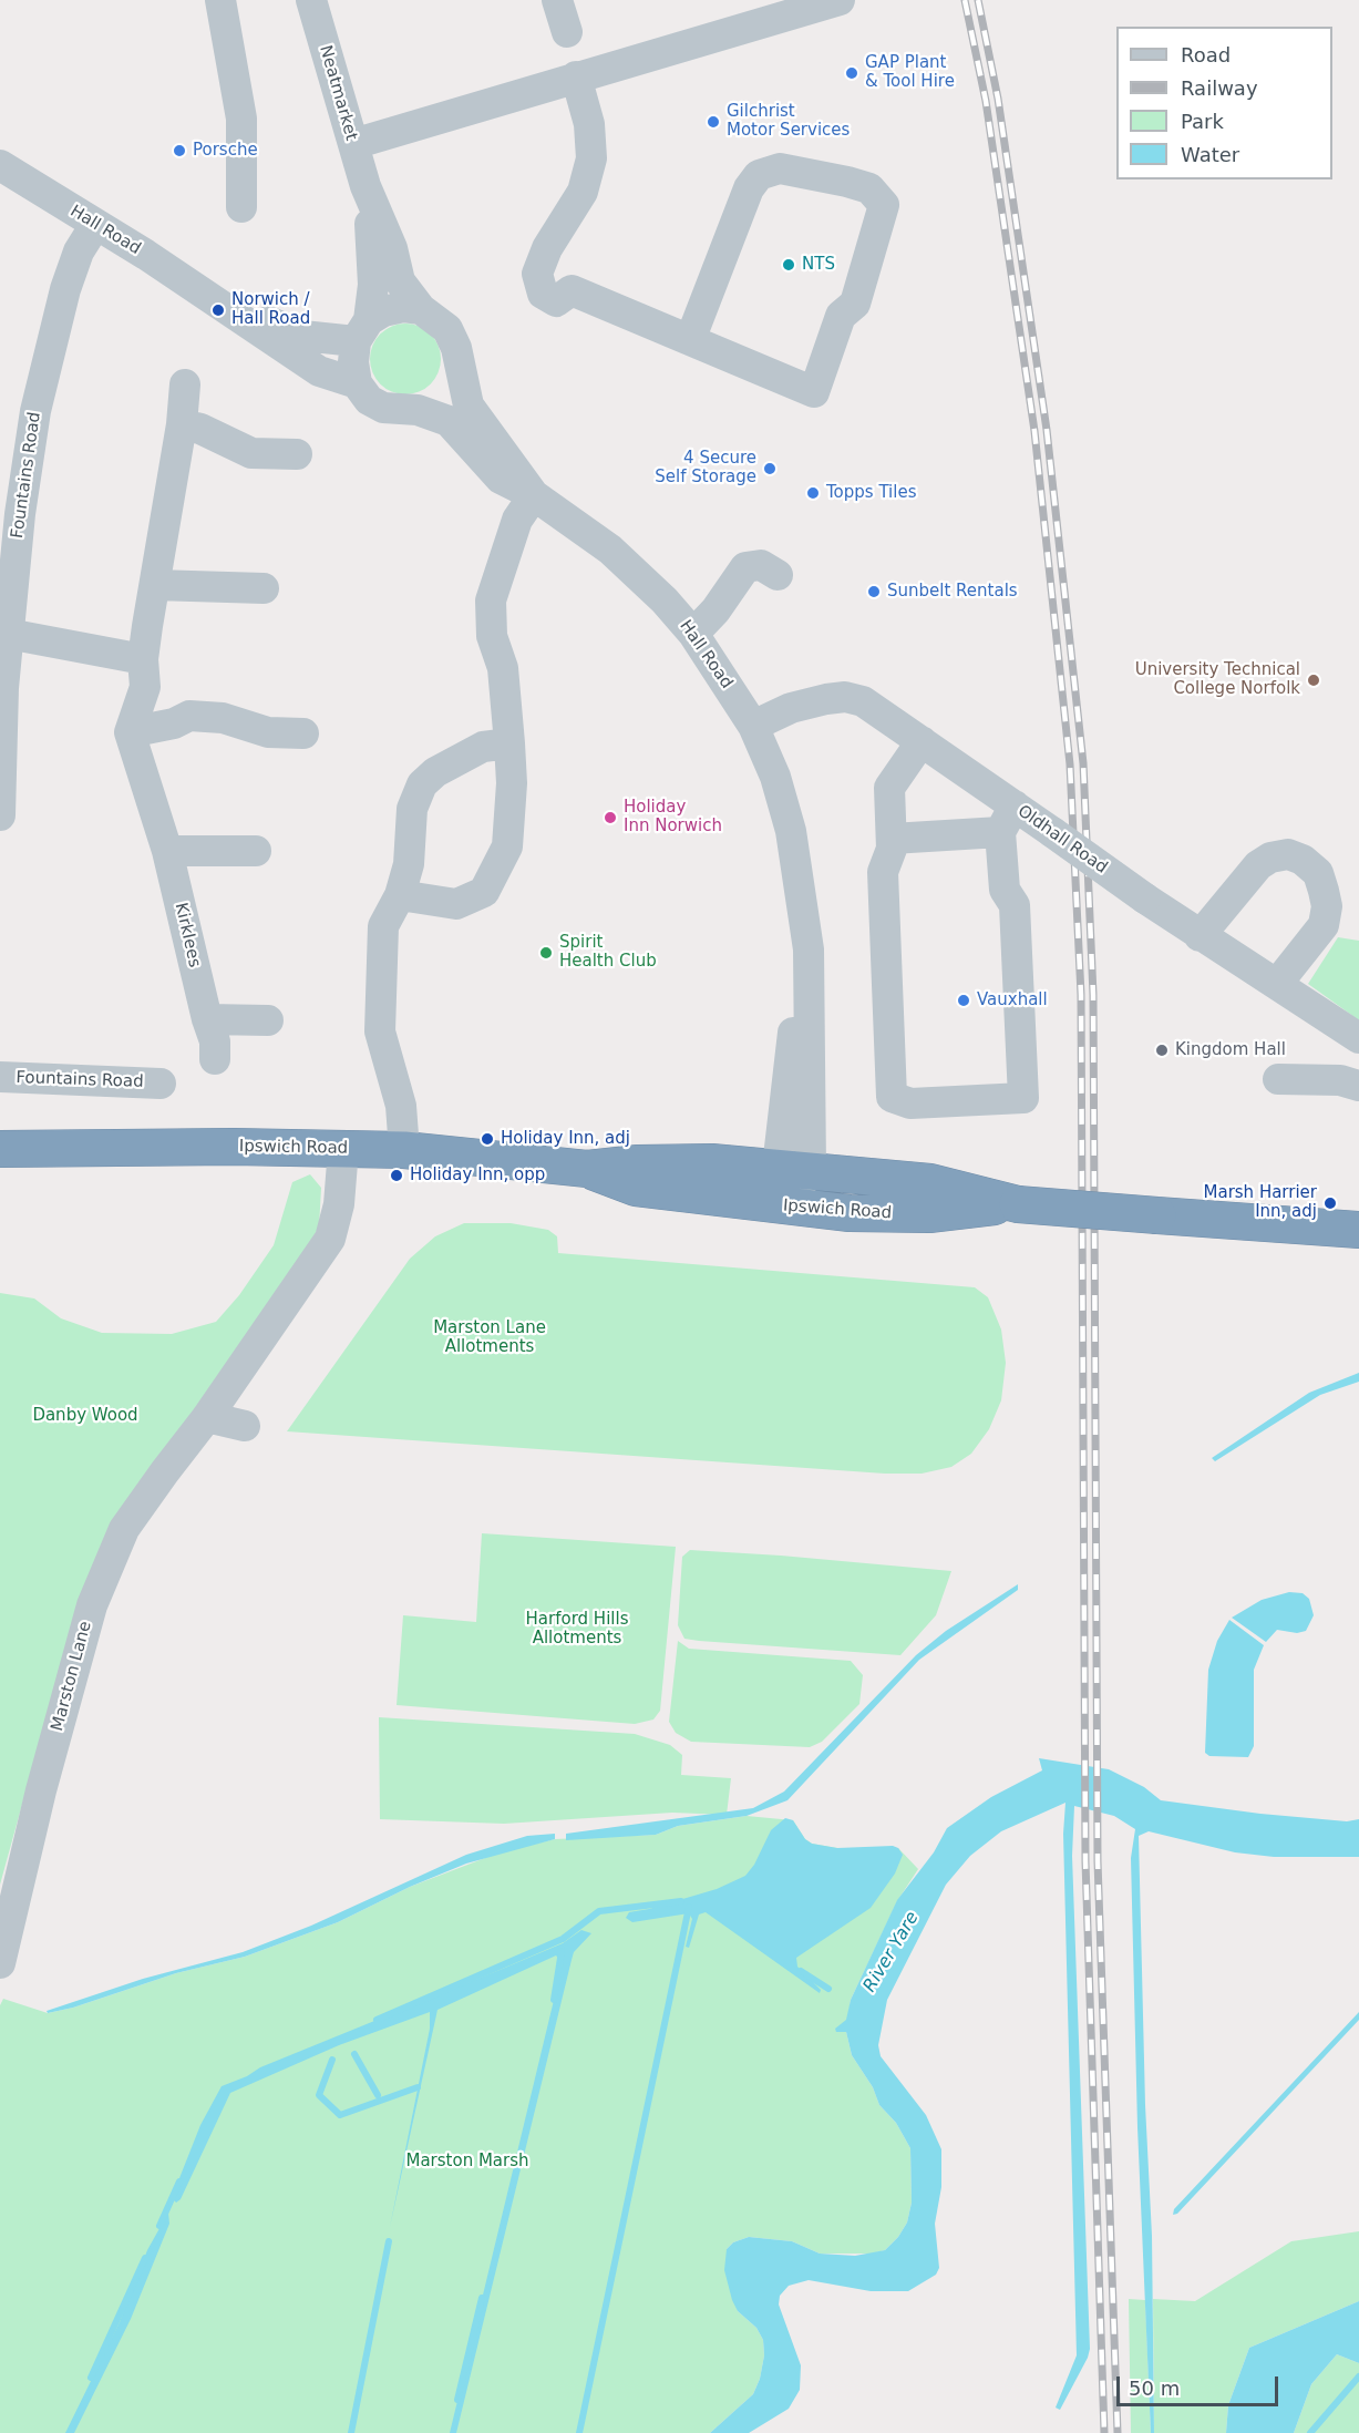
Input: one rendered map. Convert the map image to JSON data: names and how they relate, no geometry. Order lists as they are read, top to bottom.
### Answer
{
  "streets": {
    "highway": ["Ipswich Road"],
    "street": [
      "Neatmarket",
      "Hall Road",
      "Fountains Road",
      "Oldhall Road",
      "Kirklees",
      "Marston Lane"
    ]
  },
  "crossings": [
    ["Neatmarket", "Hall Road"],
    ["Hall Road", "Fountains Road"],
    ["Hall Road", "Oldhall Road"],
    ["Hall Road", "Ipswich Road"],
    ["Ipswich Road", "Marston Lane"]
  ],
  "water": ["River Yare"],
  "parks": [
    "Marston Lane Allotments",
    "Danby Wood",
    "Harford Hills Allotments",
    "Marston Marsh"
  ],
  "places": [
    "GAP Plant & Tool Hire",
    "Gilchrist Motor Services",
    "Porsche",
    "NTS",
    "Norwich / Hall Road",
    "4 Secure Self Storage",
    "Topps Tiles",
    "Sunbelt Rentals",
    "University Technical College Norfolk",
    "Holiday Inn Norwich",
    "Spirit Health Club",
    "Vauxhall",
    "Kingdom Hall",
    "Holiday Inn, adj",
    "Holiday Inn, opp",
    "Marsh Harrier Inn, adj"
  ],
  "legend": [
    "Road",
    "Railway",
    "Park",
    "Water"
  ],
  "scale_bar": "50 m"
}
